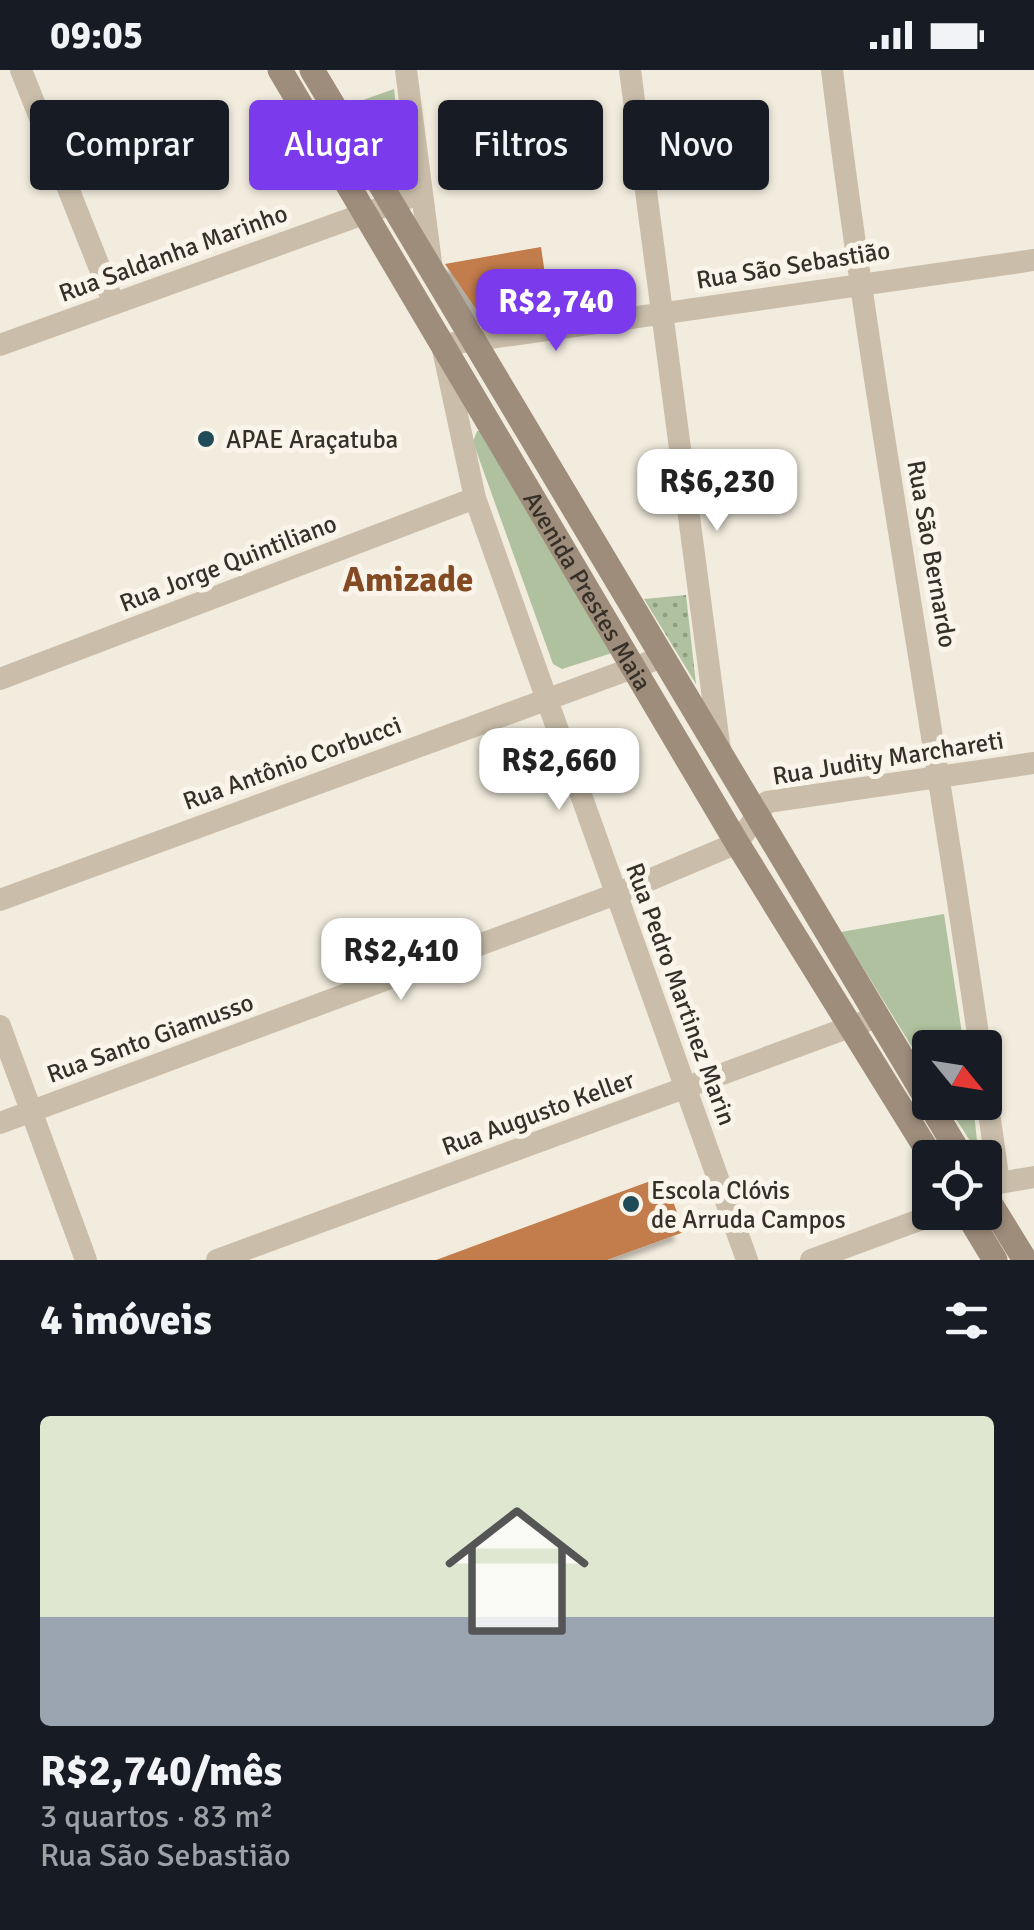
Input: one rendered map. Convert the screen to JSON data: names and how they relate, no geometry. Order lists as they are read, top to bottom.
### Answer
{
  "streets": {
    "main road": ["Avenida Prestes Maia"],
    "street": [
      "Rua Saldanha Marinho",
      "Rua São Sebastião",
      "Rua São Bernardo",
      "Rua Jorge Quintiliano",
      "Rua Judity Marchareti",
      "Rua Antônio Corbucci",
      "Rua Pedro Martinez Marin",
      "Rua Santo Giamusso",
      "Rua Augusto Keller"
    ]
  },
  "crossings": [
    ["Rua Saldanha Marinho", "Avenida Prestes Maia"],
    ["Rua São Sebastião", "Rua São Bernardo"],
    ["Rua São Sebastião", "Avenida Prestes Maia"],
    ["Rua São Sebastião", "Rua Pedro Martinez Marin"],
    ["Rua São Bernardo", "Rua Judity Marchareti"],
    ["Rua Jorge Quintiliano", "Rua Pedro Martinez Marin"],
    ["Avenida Prestes Maia", "Rua Judity Marchareti"],
    ["Avenida Prestes Maia", "Rua Antônio Corbucci"],
    ["Avenida Prestes Maia", "Rua Pedro Martinez Marin"],
    ["Avenida Prestes Maia", "Rua Santo Giamusso"],
    ["Avenida Prestes Maia", "Rua Augusto Keller"],
    ["Rua Antônio Corbucci", "Rua Pedro Martinez Marin"],
    ["Rua Pedro Martinez Marin", "Rua Santo Giamusso"],
    ["Rua Pedro Martinez Marin", "Rua Augusto Keller"]
  ],
  "districts": ["Amizade"],
  "places": ["APAE Araçatuba", "Escola Clóvis de Arruda Campos"],
  "north": "bottom right",
  "page": {
    "status": "09:05",
    "chip": [
      "Comprar",
      "Alugar",
      "Filtros",
      "Novo"
    ],
    "price": [
      "R$2,740",
      "R$6,230",
      "R$2,660",
      "R$2,410"
    ],
    "heading": "4 imóveis",
    "list": [
      {
        "name": "R$2,740/mês",
        "note": "3 quartos · 83 m² · Rua São Sebastião"
      }
    ]
  }
}
